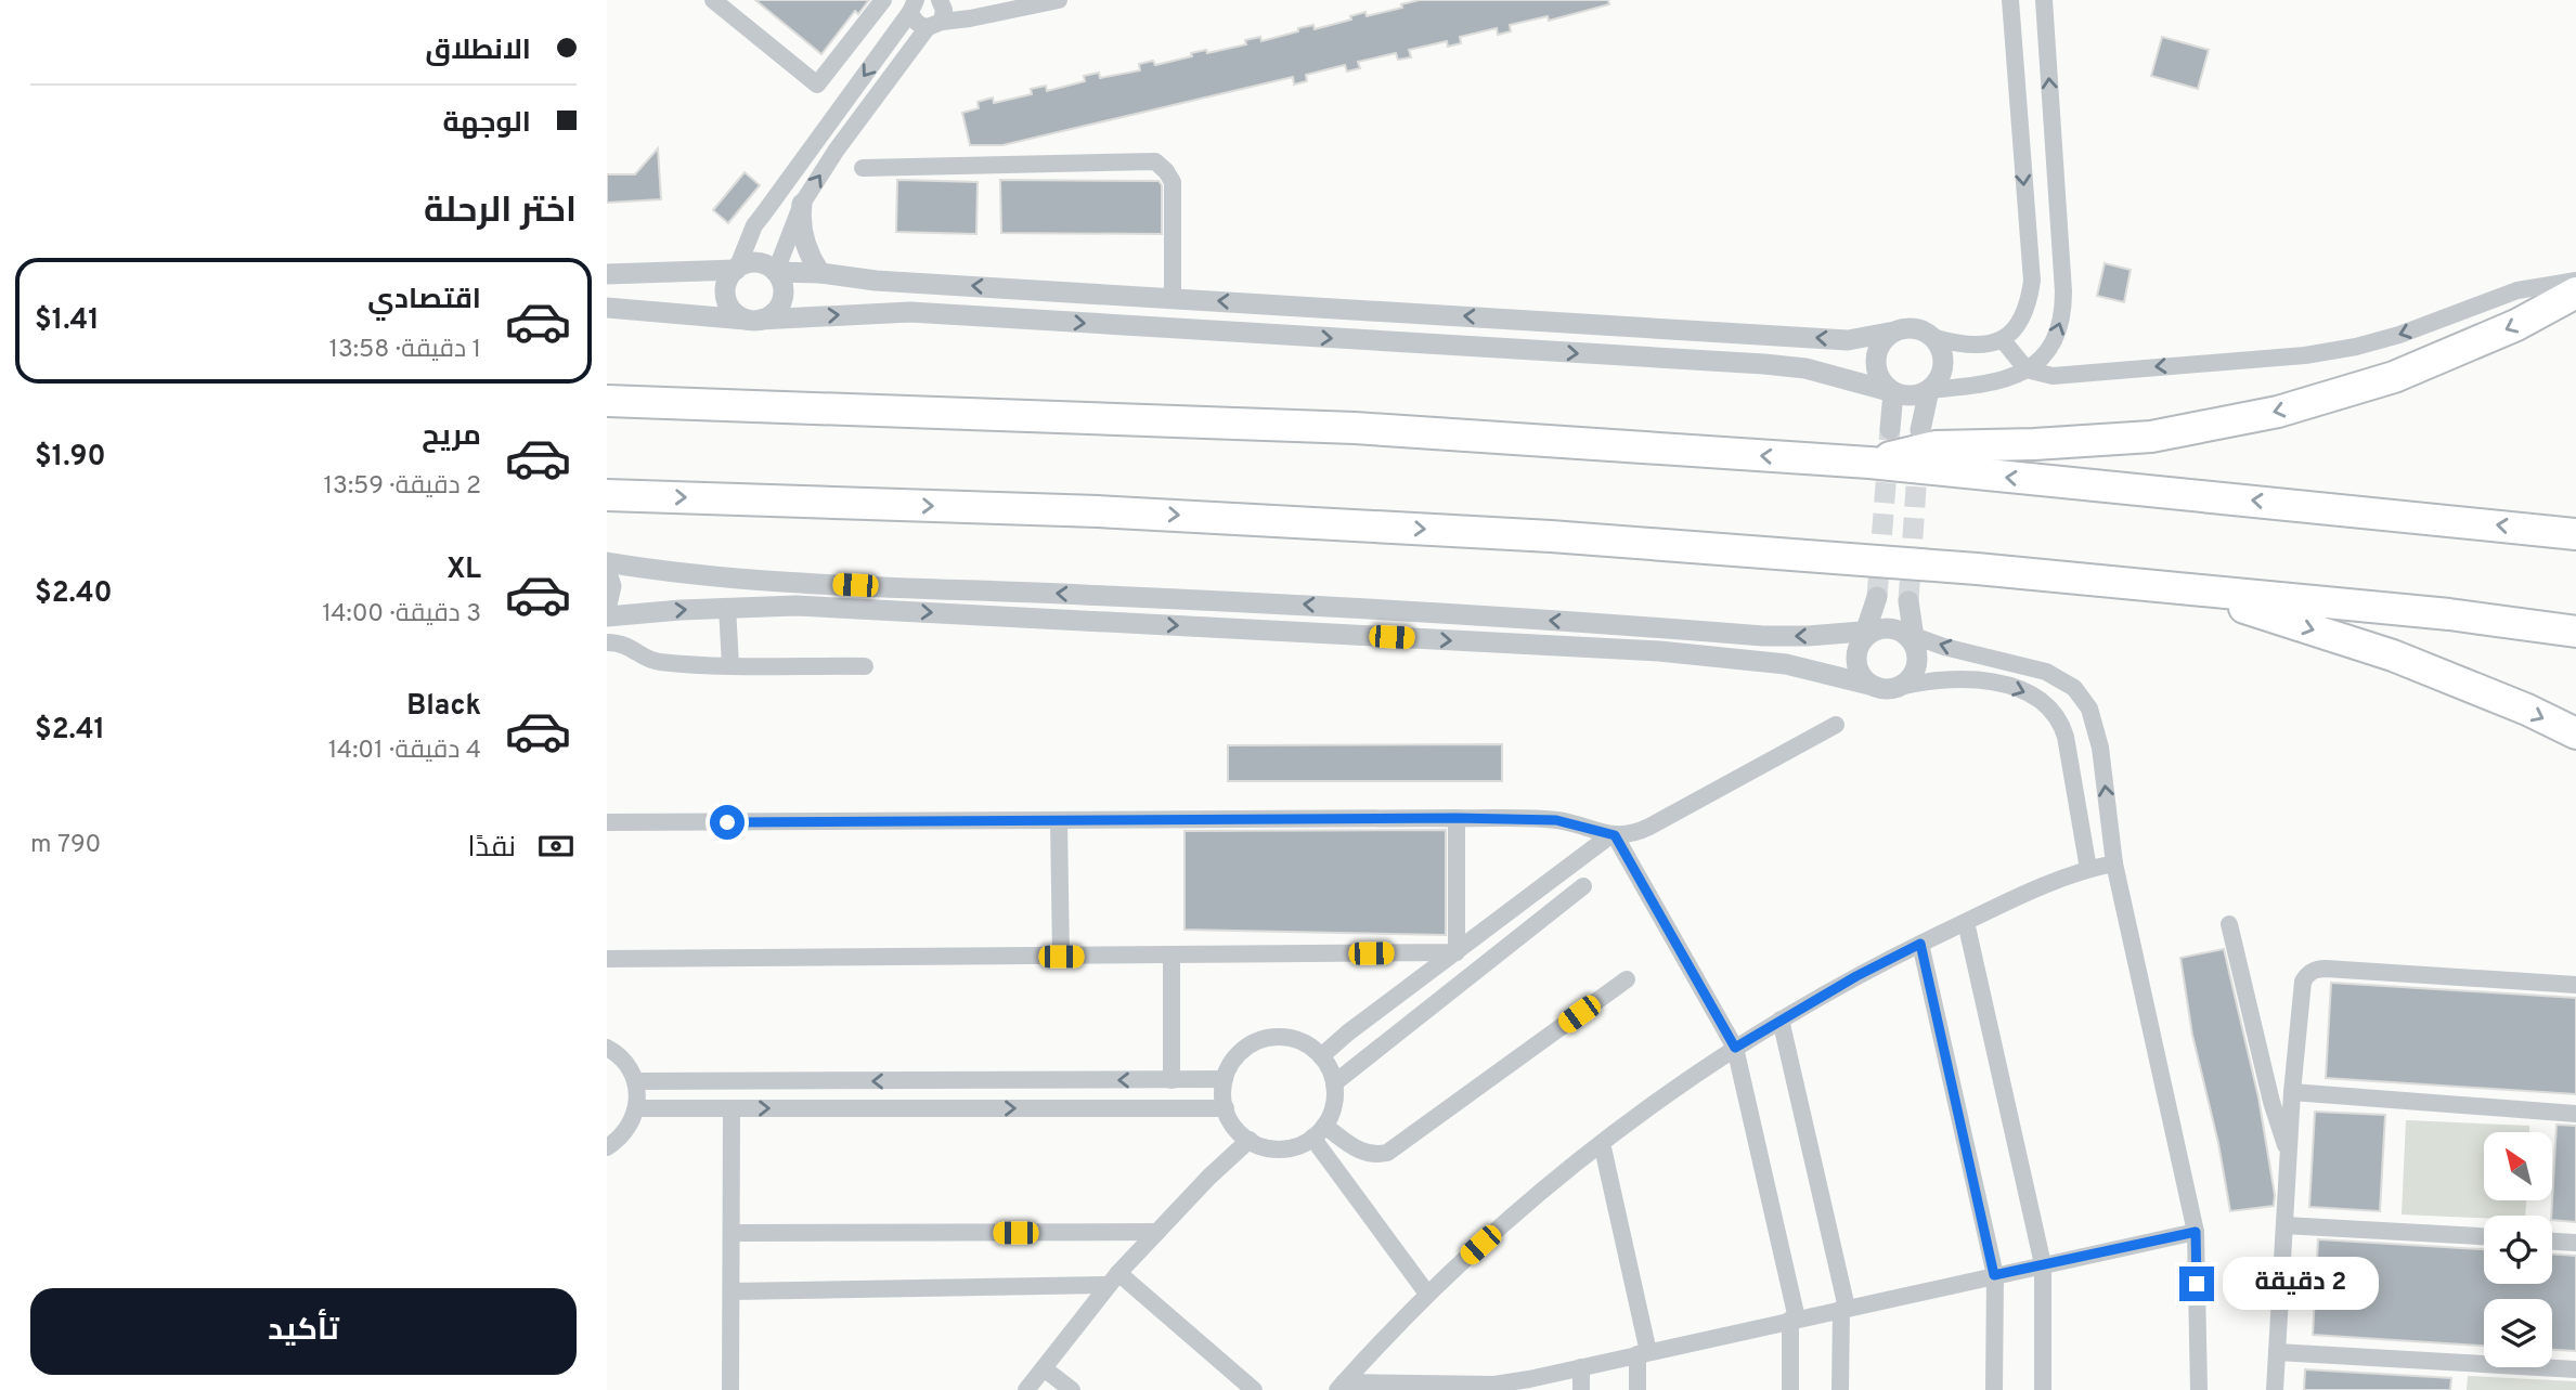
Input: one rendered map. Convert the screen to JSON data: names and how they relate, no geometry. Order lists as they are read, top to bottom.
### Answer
{
  "north": "top left",
  "page": {
    "banner": ["الانطلاق", "الوجهة"],
    "heading": "اختر الرحلة",
    "list": [
      {
        "name": "اقتصادي",
        "note": "1 دقيقة · 13:58",
        "value": "$1.41"
      },
      {
        "name": "مريح",
        "note": "2 دقيقة · 13:59",
        "value": "$1.90"
      },
      {
        "name": "XL",
        "note": "3 دقيقة · 14:00",
        "value": "$2.40"
      },
      {
        "name": "Black",
        "note": "4 دقيقة · 14:01",
        "value": "$2.41"
      }
    ],
    "pay": ["نقدًا", "790 m"],
    "bubble": "2 دقيقة",
    "buttons": "تأكيد"
  }
}
